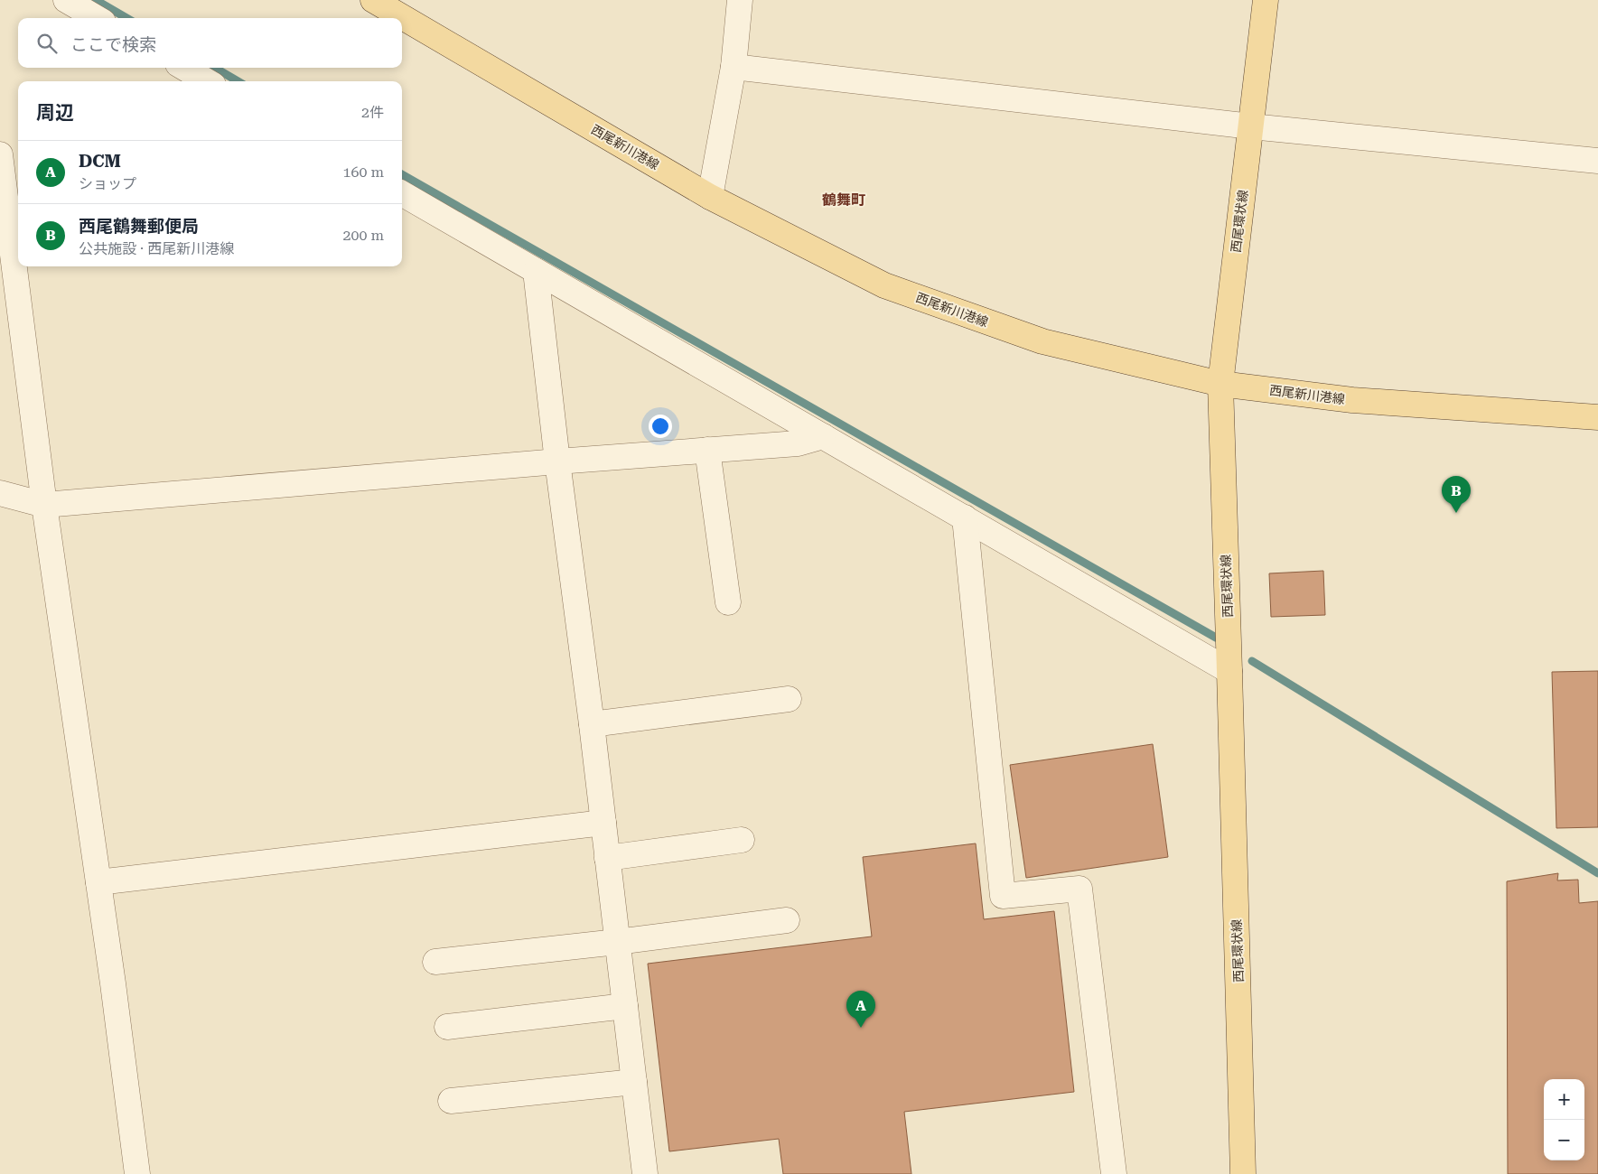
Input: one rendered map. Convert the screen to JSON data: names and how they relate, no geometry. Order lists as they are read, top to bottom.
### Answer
{
  "streets": {
    "main road": ["西尾新川港線", "西尾環状線"]
  },
  "crossings": [
    ["西尾新川港線", "西尾環状線"]
  ],
  "districts": ["鶴舞町"],
  "page": {
    "search": "ここで検索",
    "heading": ["周辺", "2件"],
    "list": [
      {
        "mark": "A",
        "name": "DCM",
        "note": "ショップ",
        "value": "160 m"
      },
      {
        "mark": "B",
        "name": "西尾鶴舞郵便局",
        "note": "公共施設 · 西尾新川港線",
        "value": "200 m"
      }
    ],
    "pins": ["B", "A"],
    "map_buttons": ["+", "−"]
  }
}
